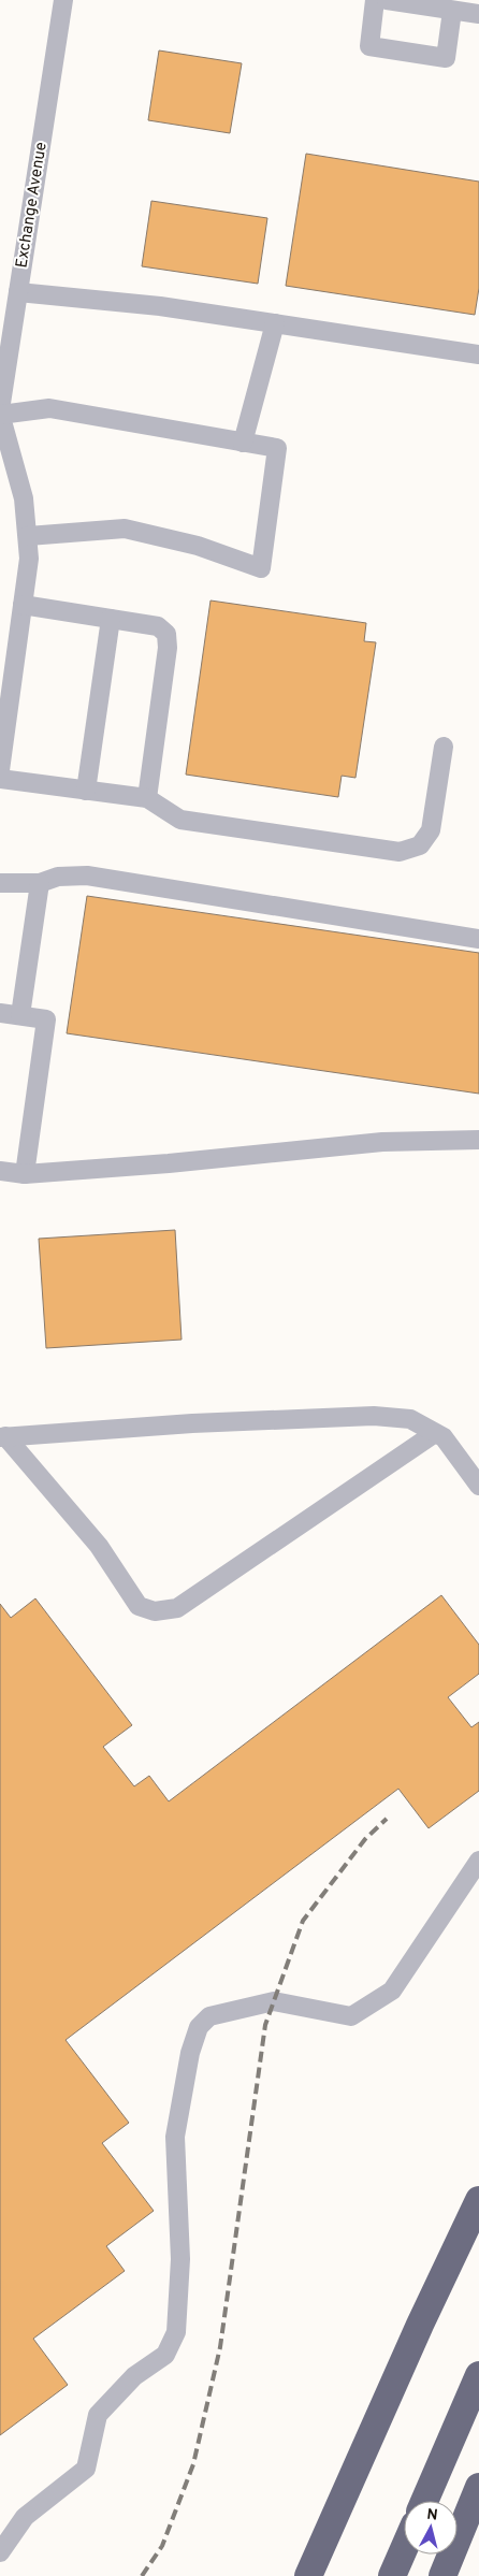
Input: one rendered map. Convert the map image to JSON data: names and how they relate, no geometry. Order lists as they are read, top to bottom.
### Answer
{
  "streets": {
    "street": ["Exchange Avenue"]
  },
  "north": "top"
}
